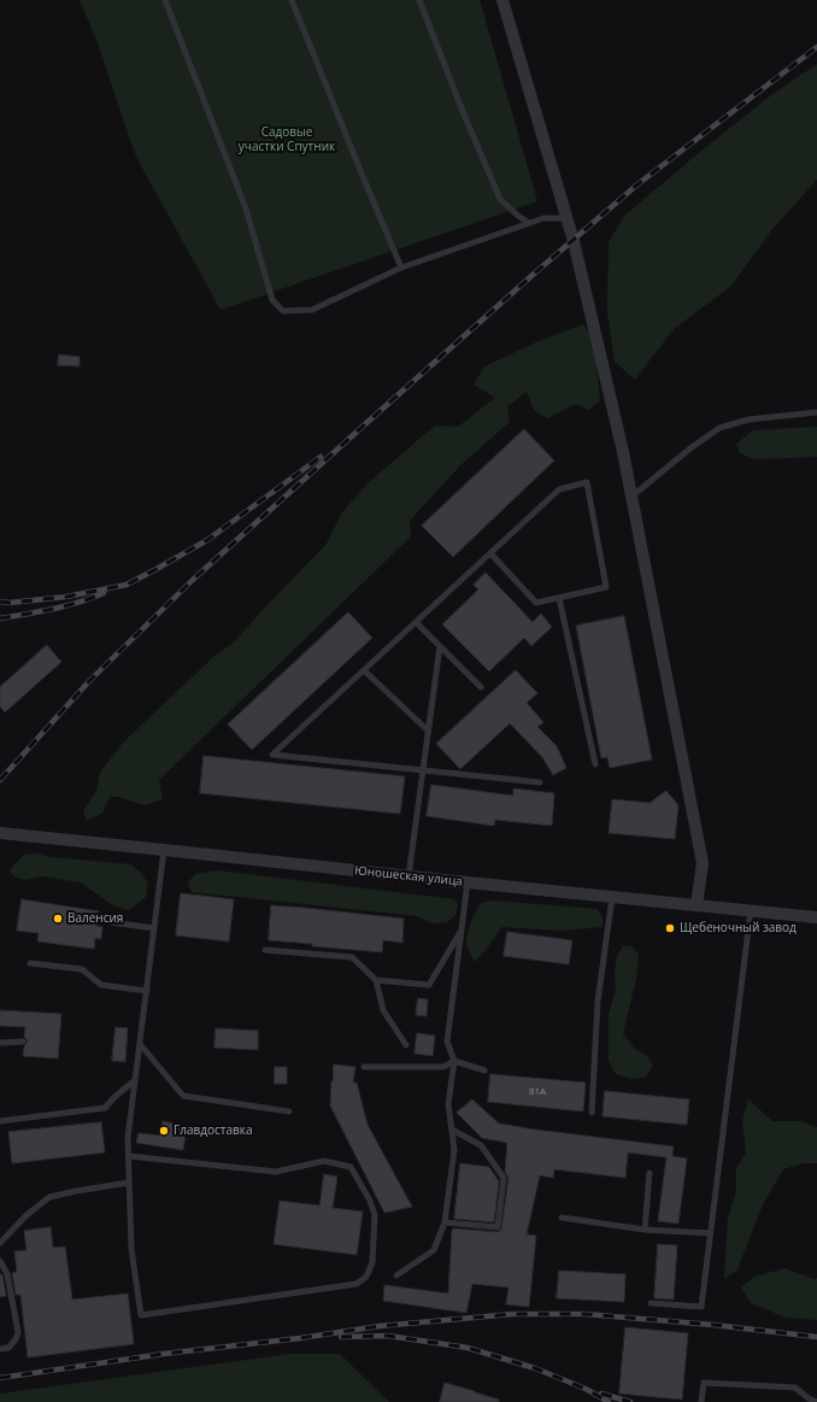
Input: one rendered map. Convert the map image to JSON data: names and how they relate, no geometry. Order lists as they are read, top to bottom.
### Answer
{
  "streets": {
    "street": ["Юношеская улица"]
  },
  "parks": ["Садовые участки Спутник"],
  "places": ["Валенсия", "Щебеночный завод", "Главдоставка"],
  "house_numbers": ["81А"]
}
